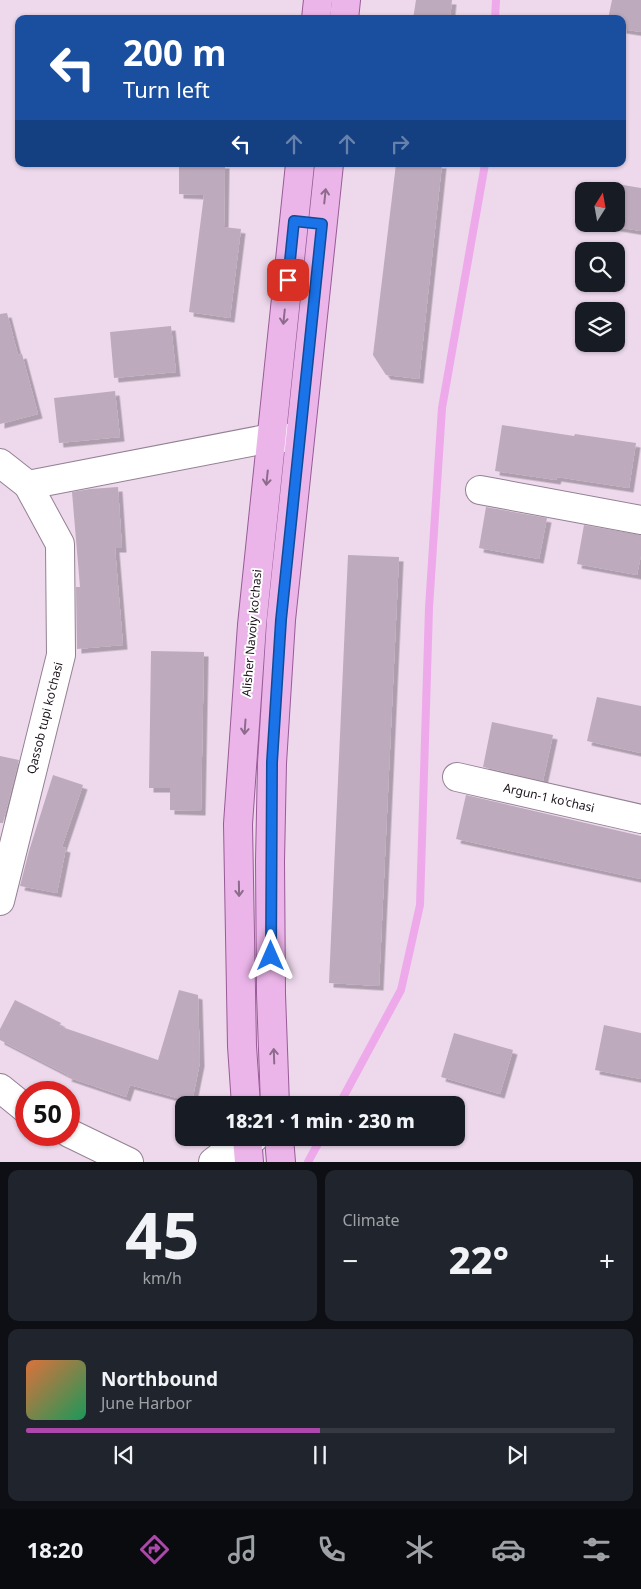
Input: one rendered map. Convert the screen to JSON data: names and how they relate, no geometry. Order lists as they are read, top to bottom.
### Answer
{
  "streets": {
    "main road": ["Alisher Navoiy ko'chasi"],
    "street": ["Qassob tupi ko'chasi", "Argun-1 ko'chasi"]
  },
  "north": "top",
  "page": {
    "turn": ["200 m", "Turn left"],
    "limit": "50",
    "trip": "18:21 · 1 min · 230 m",
    "tile": [
      ["45", "km/h"],
      "Climate"
    ],
    "heat": ["−", "22°", "+"],
    "song": ["Northbound", "June Harbor"],
    "tabs": "18:20"
  }
}
